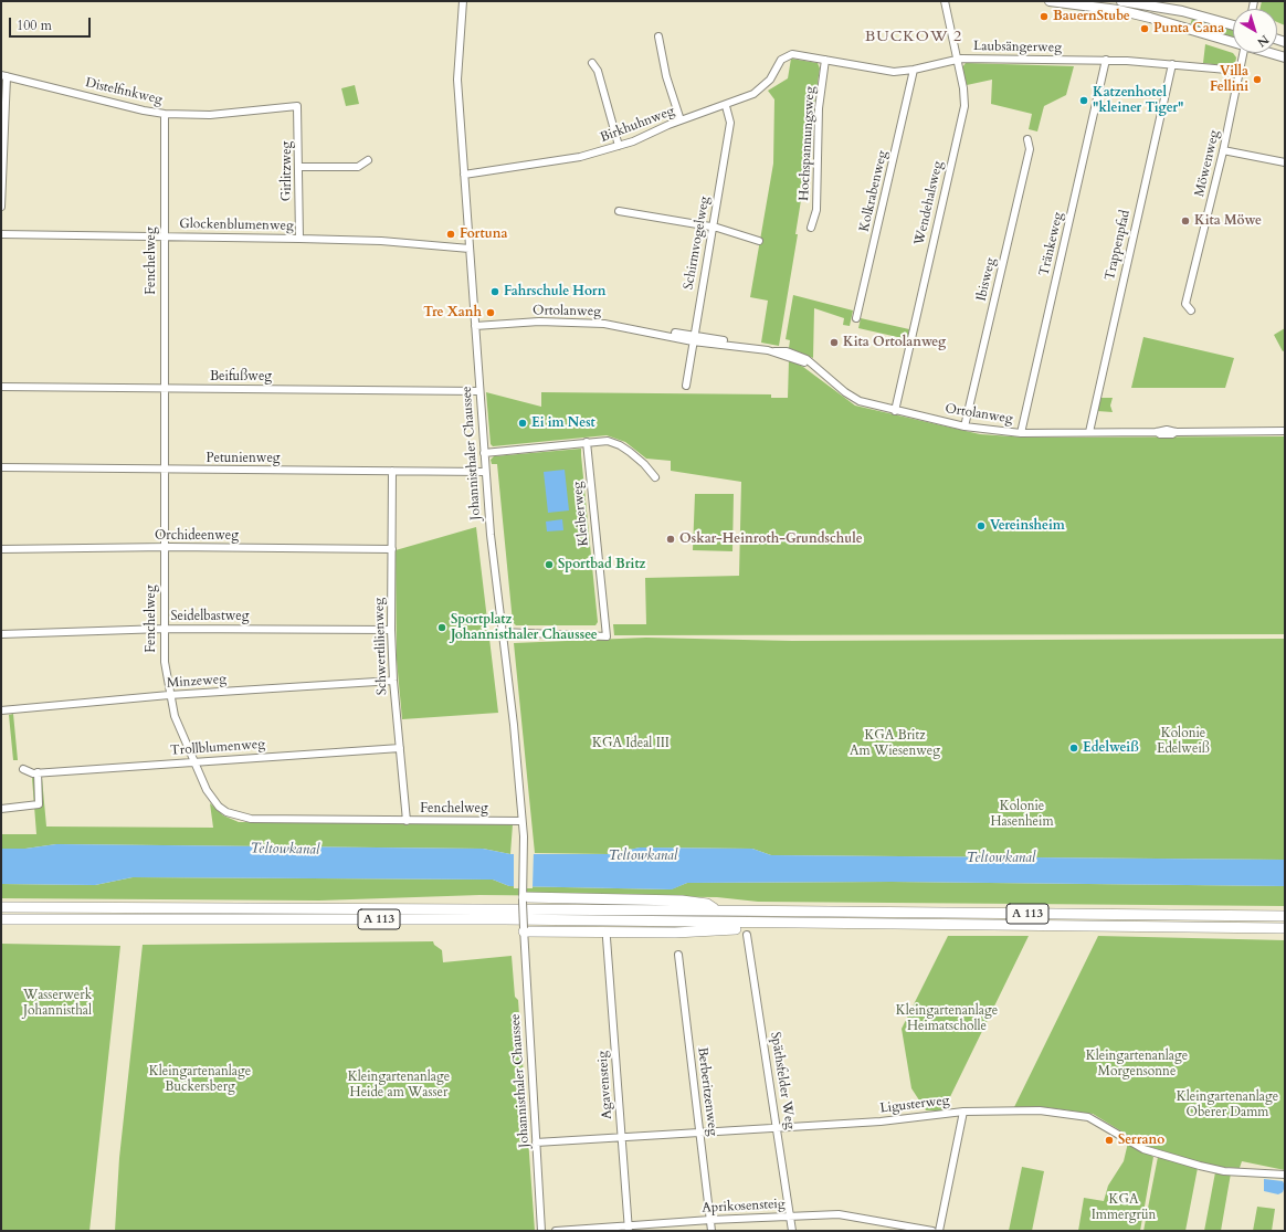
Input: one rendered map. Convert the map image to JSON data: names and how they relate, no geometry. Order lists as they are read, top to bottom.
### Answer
{
  "streets": {
    "highway": ["A 113"],
    "street": [
      "Laubsängerweg",
      "Distelfinkweg",
      "Birkhuhnweg",
      "Hochspannungsweg",
      "Möwenweg",
      "Girlitzweg",
      "Kolkrabenweg",
      "Wendehalsweg",
      "Glockenblumenweg",
      "Schirmvogelweg",
      "Tränkeweg",
      "Trappenpfad",
      "Fenchelweg",
      "Ibisweg",
      "Ortolanweg",
      "Beifußweg",
      "Johannisthaler Chaussee",
      "Petunienweg",
      "Kleiberweg",
      "Orchideenweg",
      "Seidelbastweg",
      "Schwertlilienweg",
      "Minzeweg",
      "Trollblumenweg",
      "Späthsfelder Weg",
      "Agavensteig",
      "Berberitzenweg",
      "Ligusterweg",
      "Aprikosensteig"
    ]
  },
  "crossings": [
    ["Laubsängerweg", "Birkhuhnweg"],
    ["Laubsängerweg", "Hochspannungsweg"],
    ["Laubsängerweg", "Möwenweg"],
    ["Laubsängerweg", "Kolkrabenweg"],
    ["Laubsängerweg", "Wendehalsweg"],
    ["Laubsängerweg", "Tränkeweg"],
    ["Laubsängerweg", "Trappenpfad"],
    ["Distelfinkweg", "Girlitzweg"],
    ["Distelfinkweg", "Fenchelweg"],
    ["Birkhuhnweg", "Schirmvogelweg"],
    ["Birkhuhnweg", "Johannisthaler Chaussee"],
    ["Girlitzweg", "Glockenblumenweg"],
    ["Wendehalsweg", "Ortolanweg"],
    ["Glockenblumenweg", "Fenchelweg"],
    ["Glockenblumenweg", "Johannisthaler Chaussee"],
    ["Schirmvogelweg", "Ortolanweg"],
    ["Tränkeweg", "Ortolanweg"],
    ["Trappenpfad", "Ortolanweg"],
    ["Fenchelweg", "Beifußweg"],
    ["Fenchelweg", "Johannisthaler Chaussee"],
    ["Fenchelweg", "Petunienweg"],
    ["Fenchelweg", "Orchideenweg"],
    ["Fenchelweg", "Seidelbastweg"],
    ["Fenchelweg", "Schwertlilienweg"],
    ["Fenchelweg", "Minzeweg"],
    ["Fenchelweg", "Trollblumenweg"],
    ["Ibisweg", "Ortolanweg"],
    ["Ortolanweg", "Johannisthaler Chaussee"],
    ["Beifußweg", "Johannisthaler Chaussee"],
    ["Johannisthaler Chaussee", "Petunienweg"],
    ["Johannisthaler Chaussee", "Kleiberweg"],
    ["Johannisthaler Chaussee", "Ligusterweg"],
    ["Petunienweg", "Schwertlilienweg"],
    ["Orchideenweg", "Schwertlilienweg"],
    ["Seidelbastweg", "Schwertlilienweg"],
    ["Schwertlilienweg", "Minzeweg"],
    ["Schwertlilienweg", "Trollblumenweg"],
    ["Späthsfelder Weg", "Ligusterweg"],
    ["Späthsfelder Weg", "Aprikosensteig"],
    ["Agavensteig", "Ligusterweg"],
    ["Agavensteig", "Aprikosensteig"],
    ["Berberitzenweg", "Ligusterweg"],
    ["Berberitzenweg", "Aprikosensteig"]
  ],
  "districts": ["BUCKOW 2"],
  "water": ["Teltowkanal"],
  "parks": [
    "Kolonie Edelweiß",
    "KGA Britz Am Wiesenweg",
    "KGA Ideal III",
    "Kolonie Hasenheim",
    "Wasserwerk Johannisthal",
    "Kleingartenanlage Heimatscholle",
    "Kleingartenanlage Morgensonne",
    "Kleingartenanlage Buckersberg",
    "Kleingartenanlage Heide am Wasser",
    "Kleingartenanlage Oberer Damm",
    "KGA Immergrün"
  ],
  "places": [
    "BauernStube",
    "Punta Cana",
    "Villa Fellini",
    "Katzenhotel \"kleiner Tiger\"",
    "Kita Möwe",
    "Fortuna",
    "Fahrschule Horn",
    "Tre Xanh",
    "Kita Ortolanweg",
    "Ei im Nest",
    "Vereinsheim",
    "Oskar-Heinroth-Grundschule",
    "Sportbad Britz",
    "Sportplatz Johannisthaler Chaussee",
    "Edelweiß",
    "Serrano"
  ],
  "scale_bar": "100 m",
  "north": "bottom right"
}
